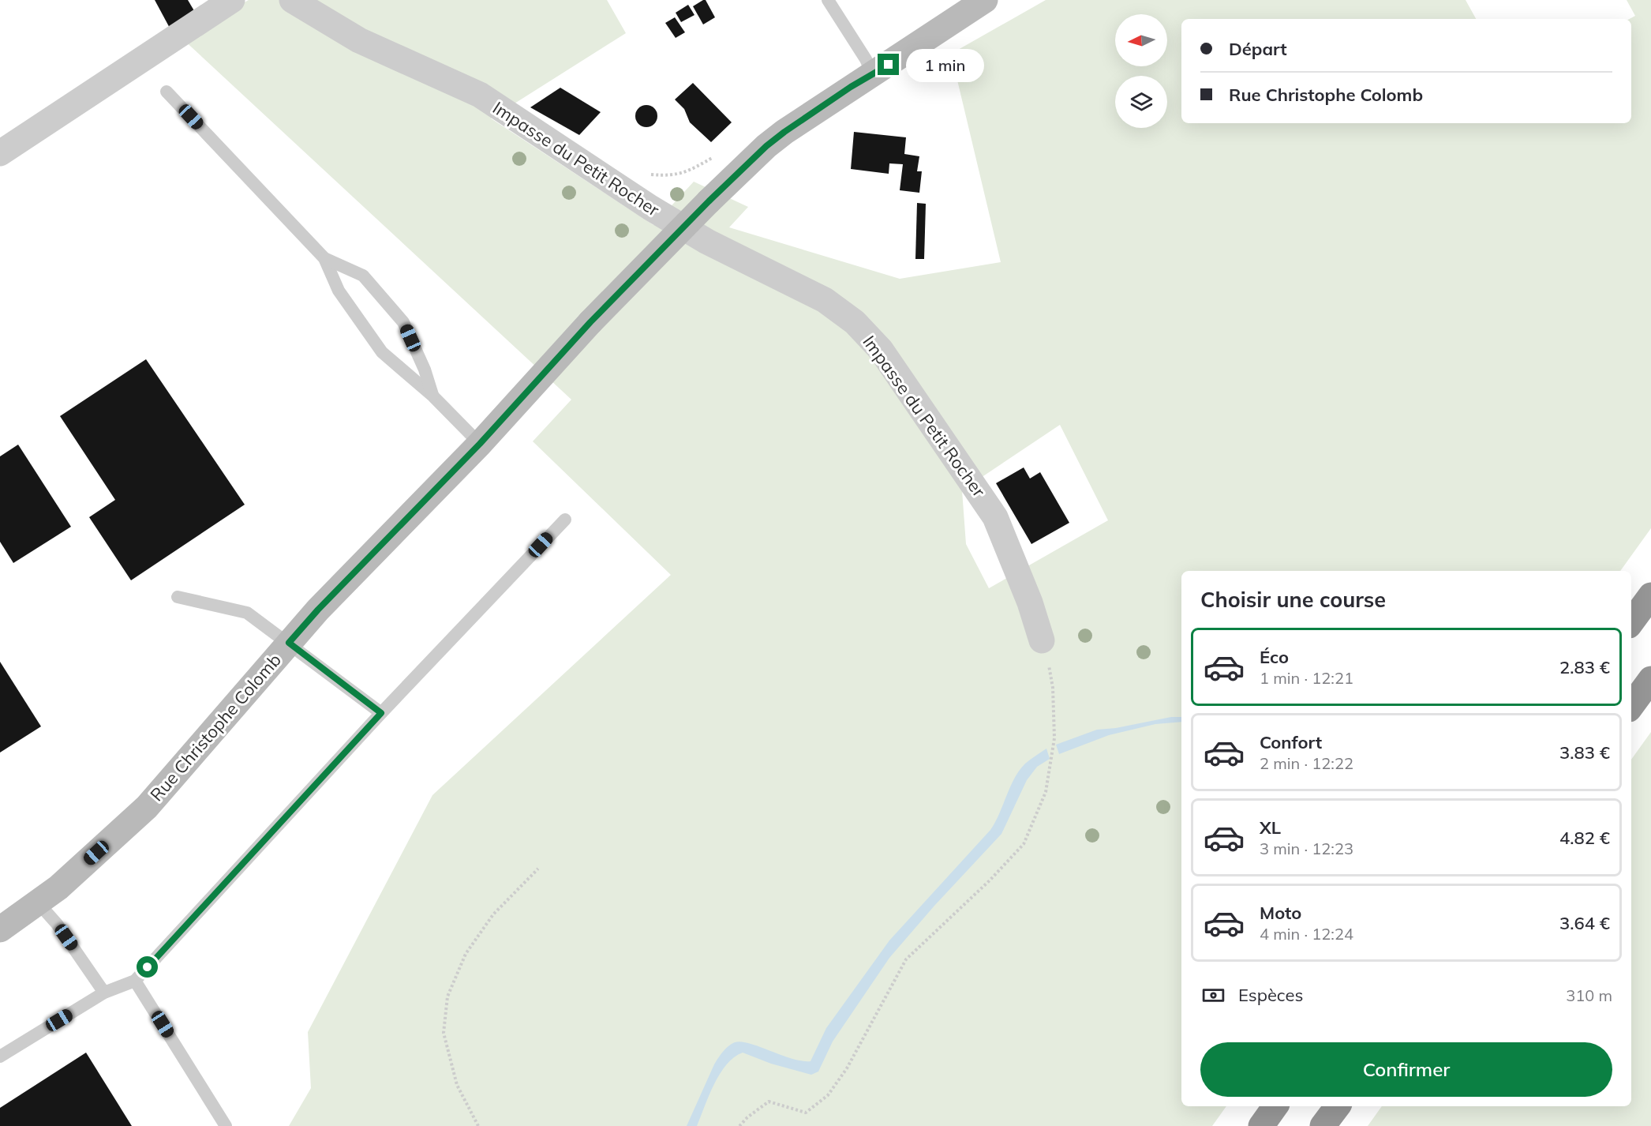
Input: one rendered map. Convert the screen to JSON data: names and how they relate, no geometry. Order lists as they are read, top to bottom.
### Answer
{
  "streets": {
    "street": ["Impasse du Petit Rocher", "Rue Christophe Colomb"]
  },
  "north": "left",
  "page": {
    "banner": ["Départ", "Rue Christophe Colomb"],
    "bubble": "1 min",
    "heading": "Choisir une course",
    "list": [
      {
        "name": "Éco",
        "note": "1 min · 12:21",
        "value": "2.83 €"
      },
      {
        "name": "Confort",
        "note": "2 min · 12:22",
        "value": "3.83 €"
      },
      {
        "name": "XL",
        "note": "3 min · 12:23",
        "value": "4.82 €"
      },
      {
        "name": "Moto",
        "note": "4 min · 12:24",
        "value": "3.64 €"
      }
    ],
    "pay": ["Espèces", "310 m"],
    "buttons": "Confirmer"
  }
}
